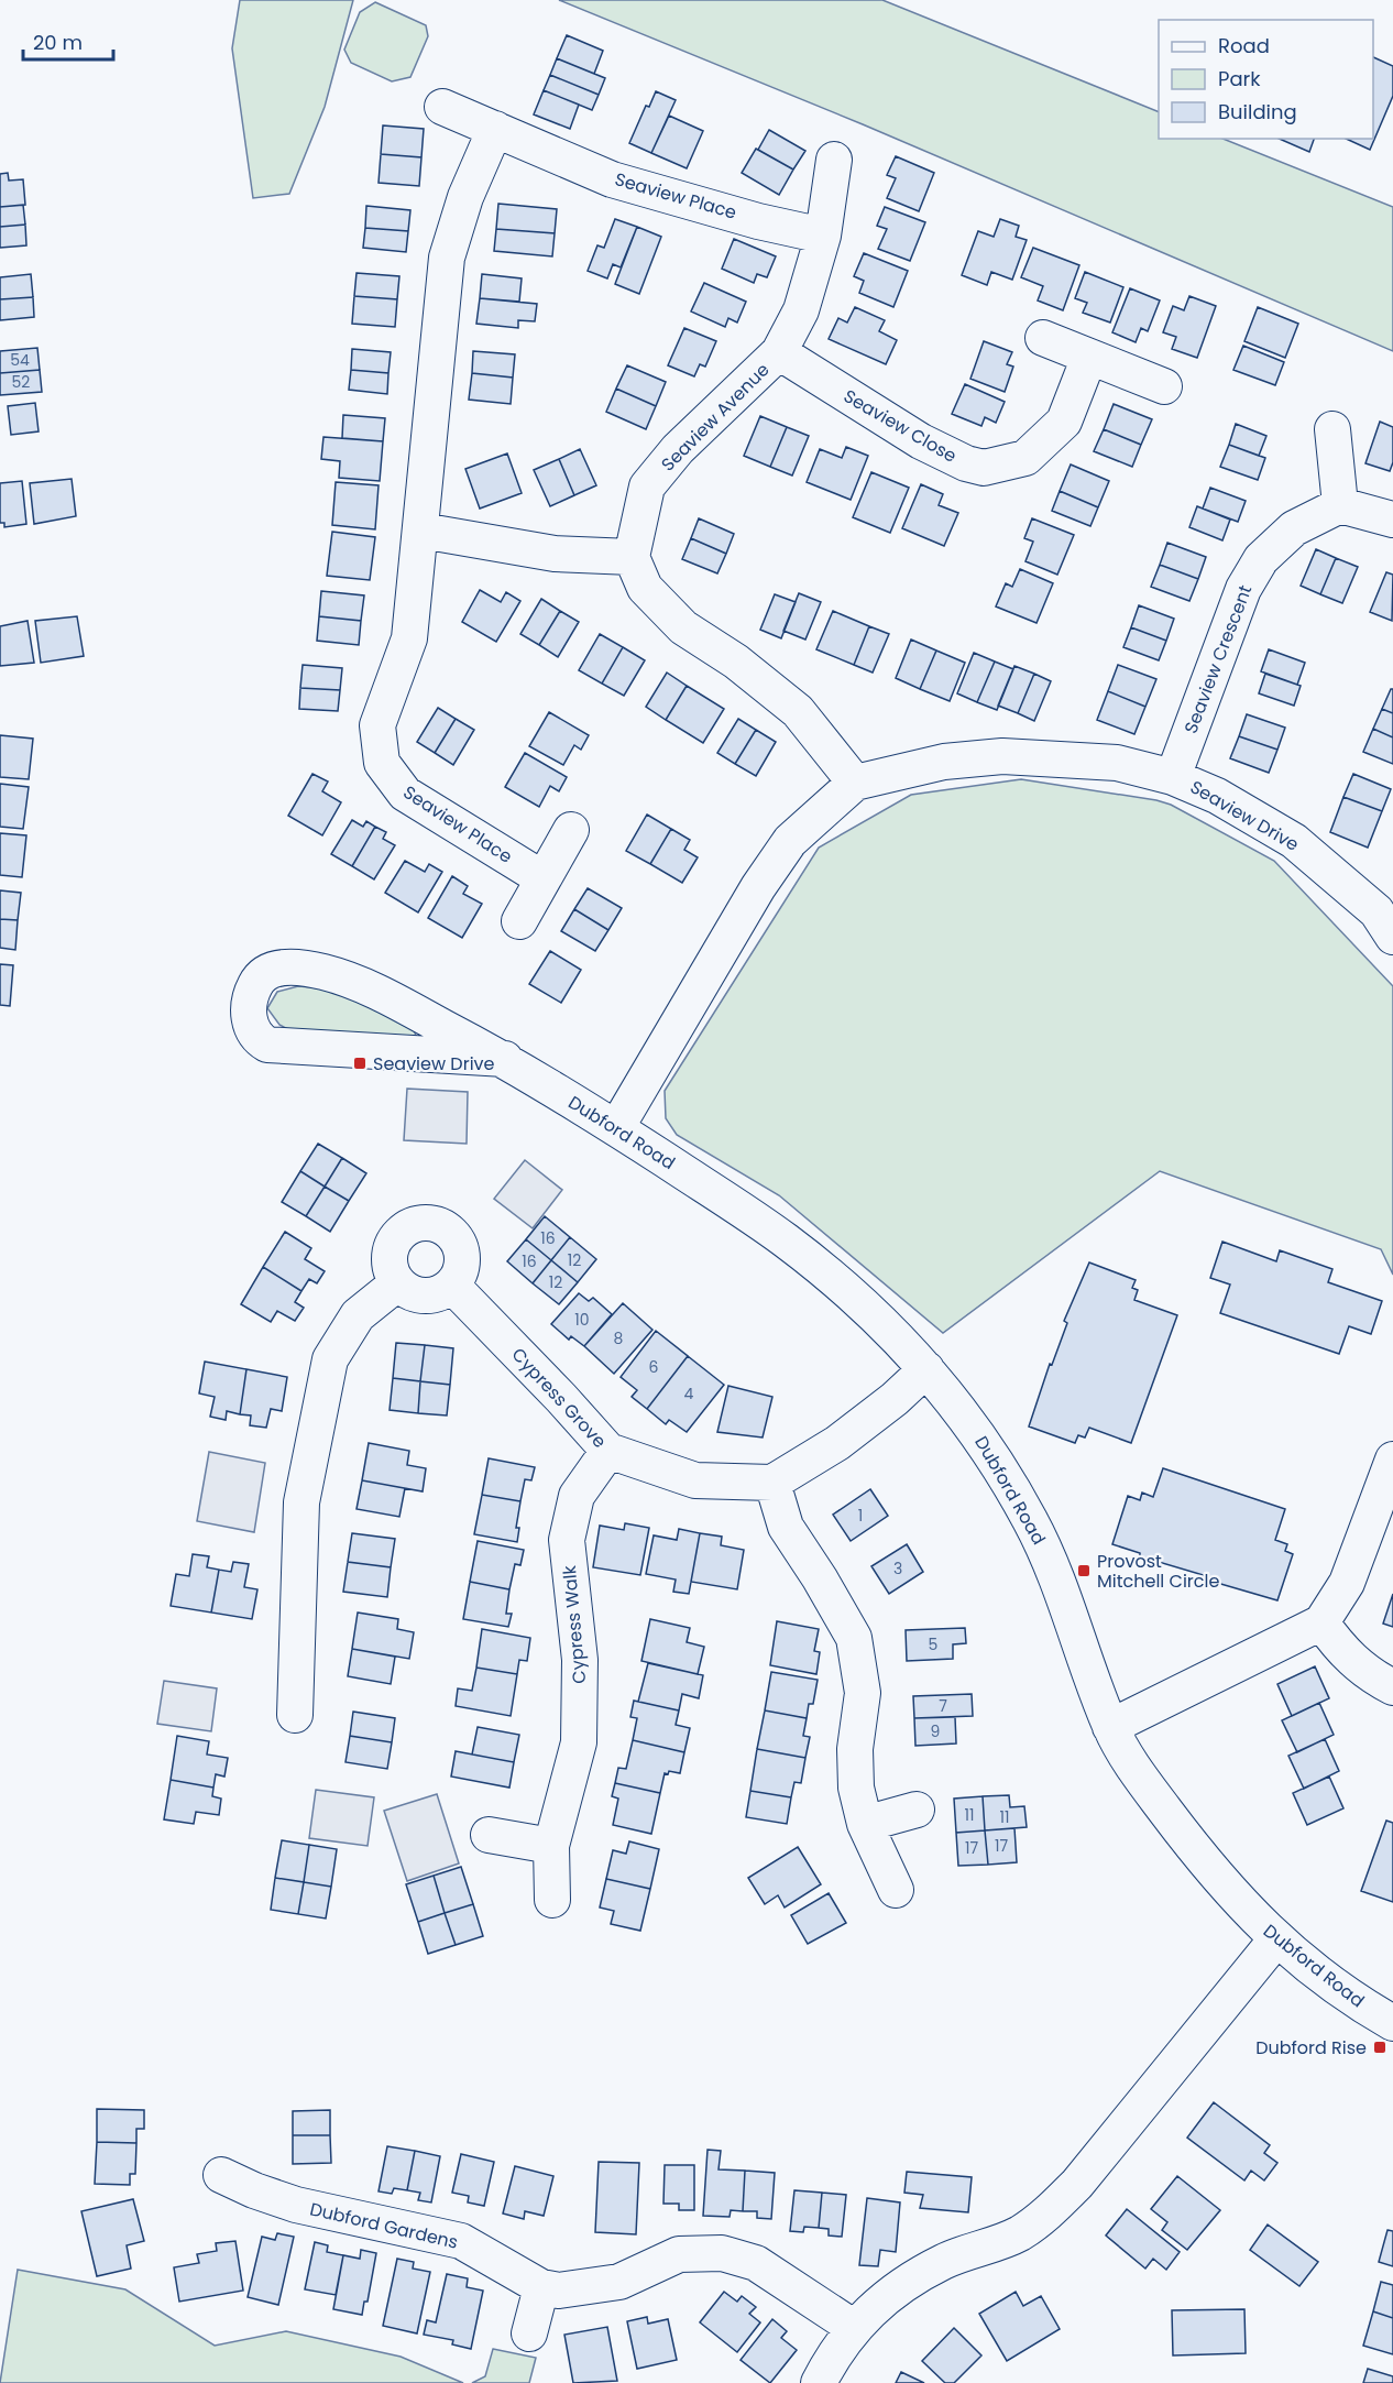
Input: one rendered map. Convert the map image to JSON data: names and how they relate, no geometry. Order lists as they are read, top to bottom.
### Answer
{
  "streets": {
    "street": [
      "Seaview Place",
      "Seaview Avenue",
      "Seaview Close",
      "Seaview Crescent",
      "Seaview Drive",
      "Dubford Road",
      "Cypress Grove",
      "Cypress Walk",
      "Dubford Gardens"
    ]
  },
  "crossings": [
    ["Seaview Place", "Seaview Avenue"],
    ["Seaview Avenue", "Seaview Close"],
    ["Seaview Crescent", "Seaview Drive"],
    ["Seaview Drive", "Dubford Road"],
    ["Cypress Grove", "Cypress Walk"]
  ],
  "places": {
    "transit": ["Seaview Drive", "Provost Mitchell Circle", "Dubford Rise"]
  },
  "house_numbers": [
    "54",
    "52",
    "16",
    "12",
    "16",
    "12",
    "10",
    "8",
    "6",
    "4",
    "1",
    "3",
    "5",
    "7",
    "9",
    "11",
    "11",
    "17",
    "17"
  ],
  "legend": ["Road", "Park", "Building"],
  "scale_bar": "20 m"
}
